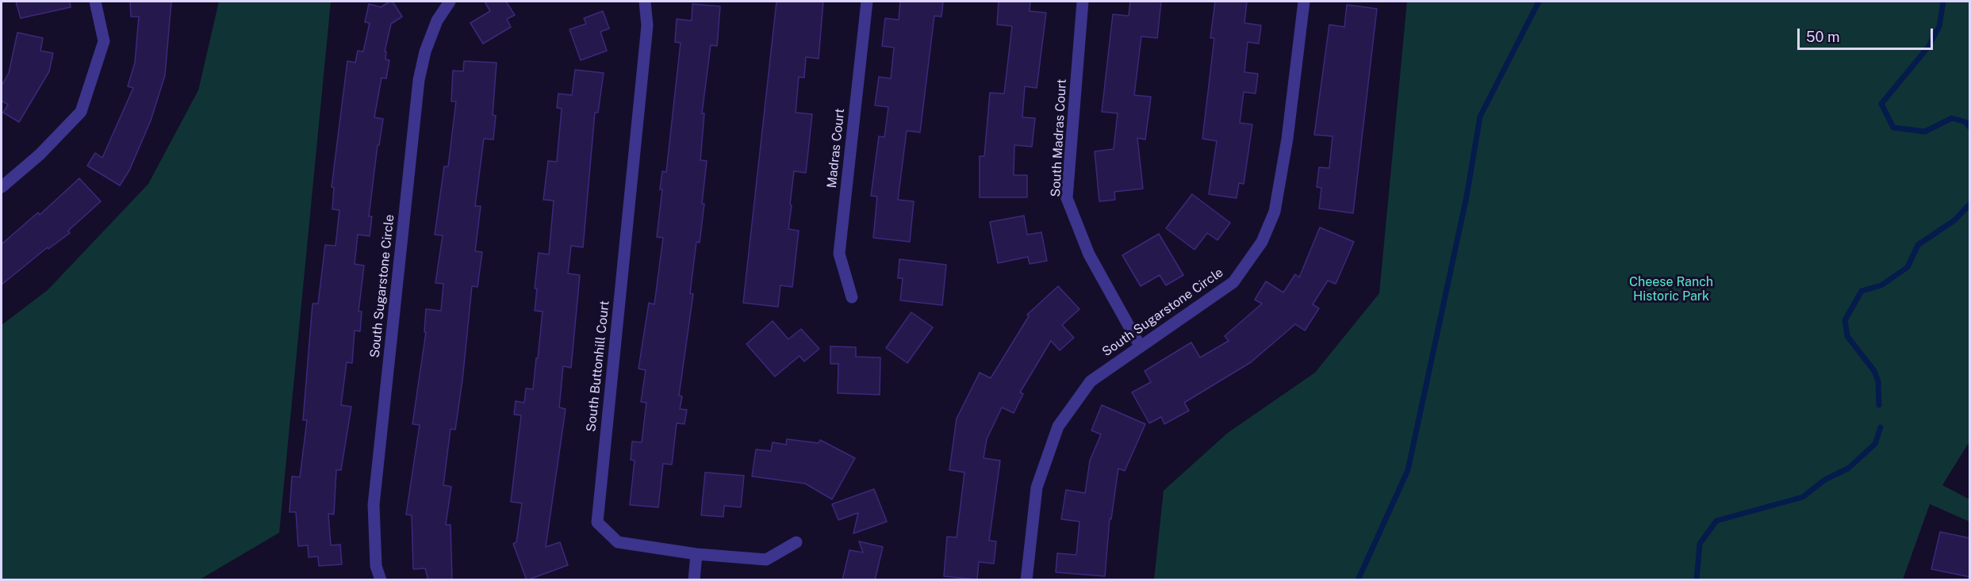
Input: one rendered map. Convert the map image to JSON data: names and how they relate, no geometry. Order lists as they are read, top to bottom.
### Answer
{
  "streets": {
    "street": [
      "South Madras Court",
      "Madras Court",
      "South Sugarstone Circle",
      "South Buttonhill Court"
    ]
  },
  "crossings": [
    ["South Madras Court", "South Sugarstone Circle"]
  ],
  "parks": ["Cheese Ranch Historic Park"],
  "scale_bar": "50 m"
}
